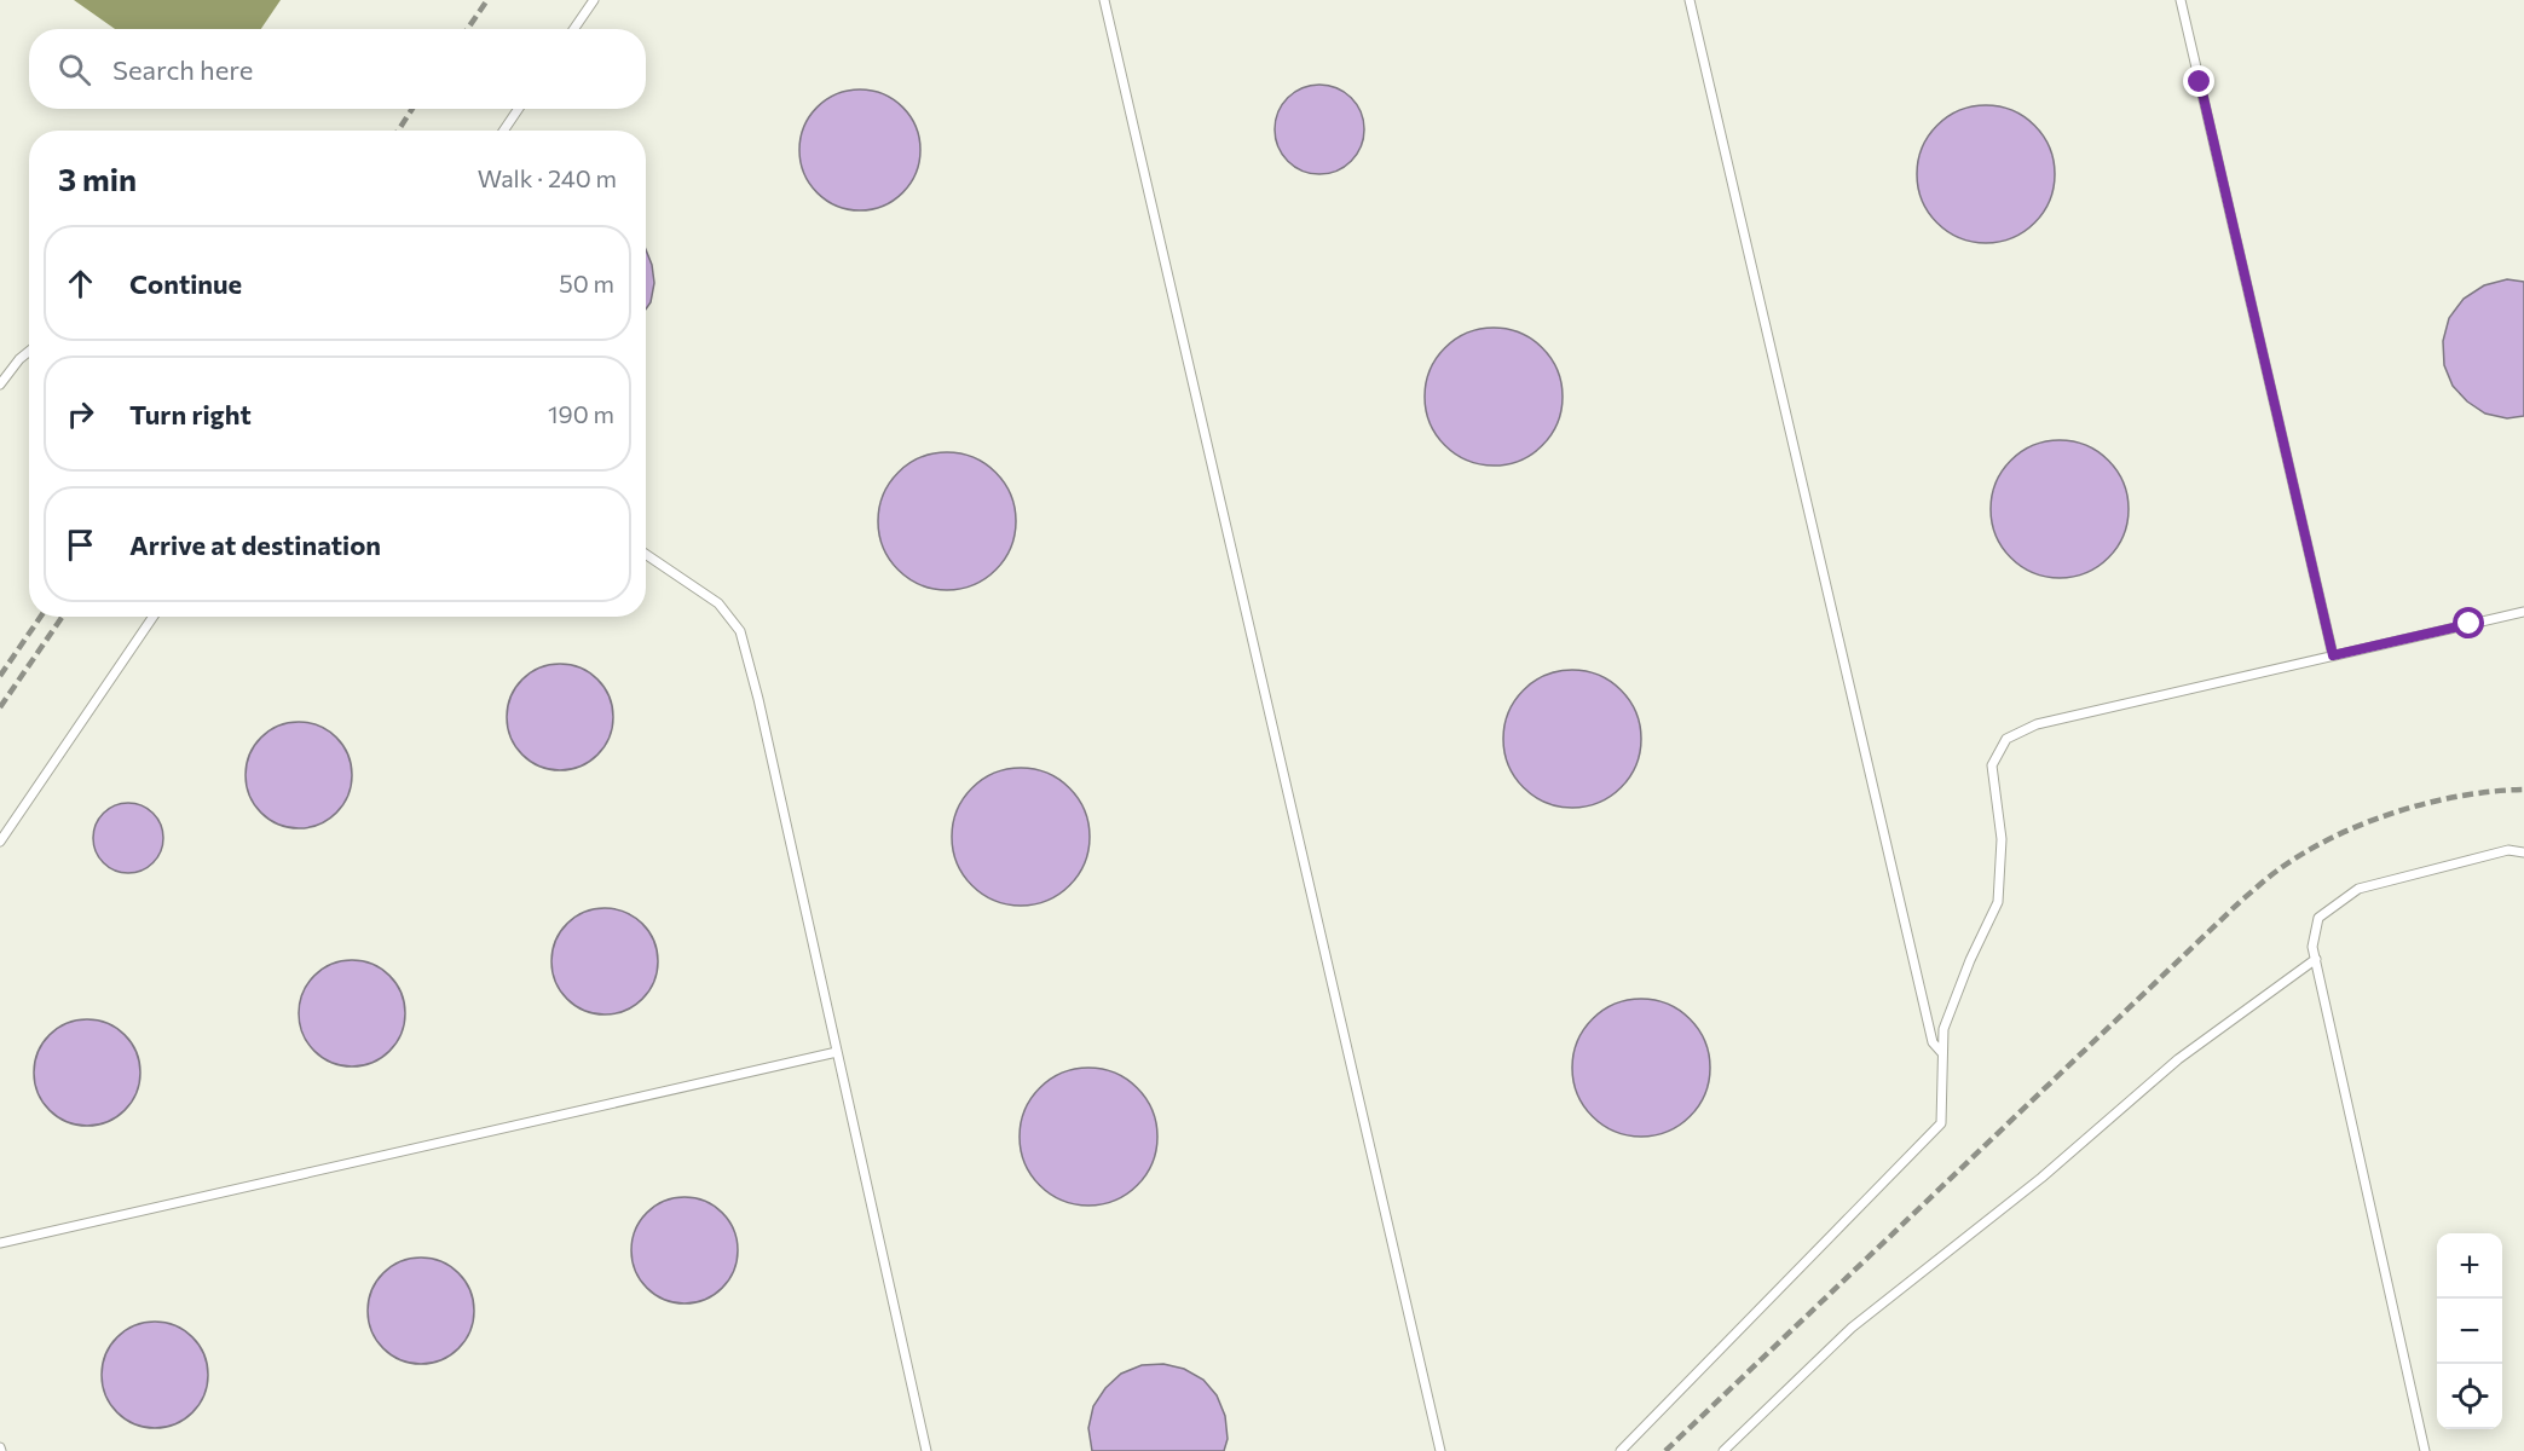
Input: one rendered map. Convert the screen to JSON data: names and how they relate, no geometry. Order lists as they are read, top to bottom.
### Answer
{
  "page": {
    "search": "Search here",
    "heading": ["3 min", "Walk · 240 m"],
    "list": [
      ["Continue", "50 m"],
      ["Turn right", "190 m"],
      "Arrive at destination"
    ],
    "map_buttons": ["+", "−"]
  }
}
